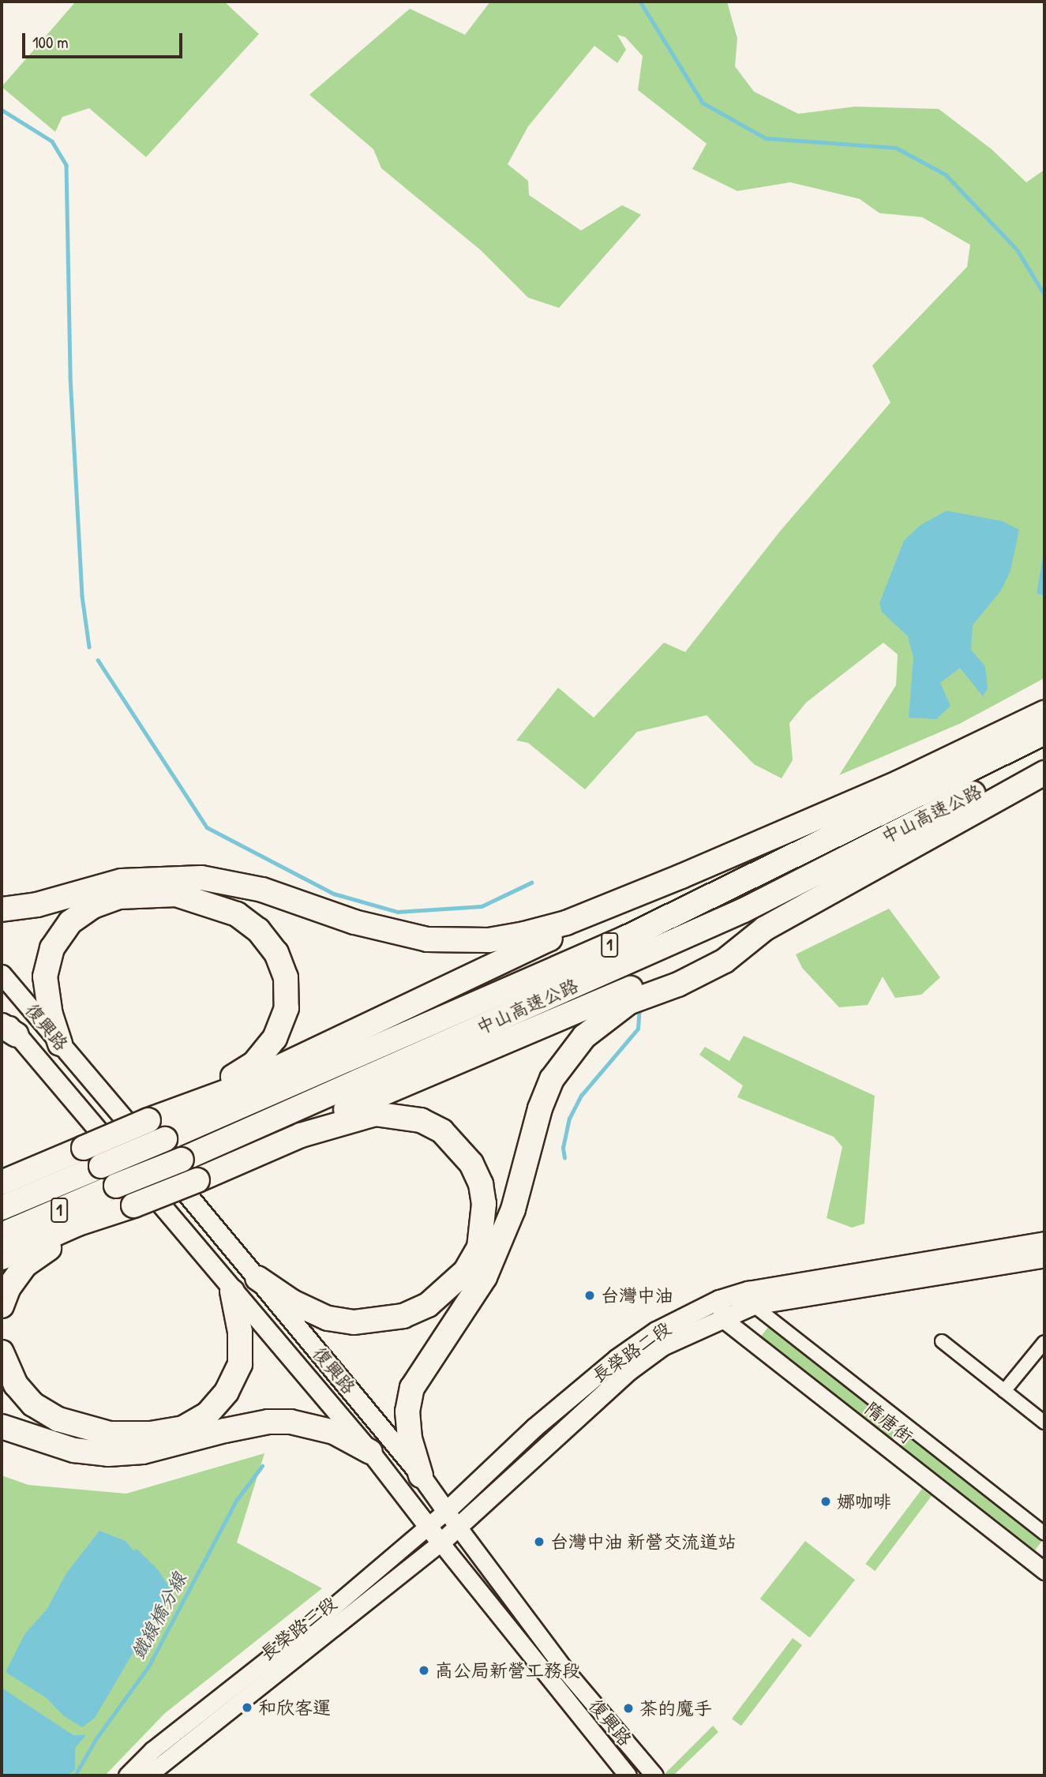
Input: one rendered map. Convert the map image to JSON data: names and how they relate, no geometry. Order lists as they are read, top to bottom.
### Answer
{
  "streets": {
    "highway": ["中山高速公路", "1"],
    "main road": ["復興路", "長榮路二段"],
    "street": ["隋唐街", "長榮路三段"]
  },
  "crossings": [
    ["復興路", "長榮路二段"],
    ["復興路", "長榮路三段"],
    ["長榮路二段", "隋唐街"],
    ["長榮路二段", "長榮路三段"]
  ],
  "water": ["鐵線橋分線"],
  "places": [
    "台灣中油",
    "娜咖啡",
    "台灣中油 新營交流道站",
    "高公局新營工務段",
    "和欣客運",
    "茶的魔手"
  ],
  "scale_bar": "100 m"
}
